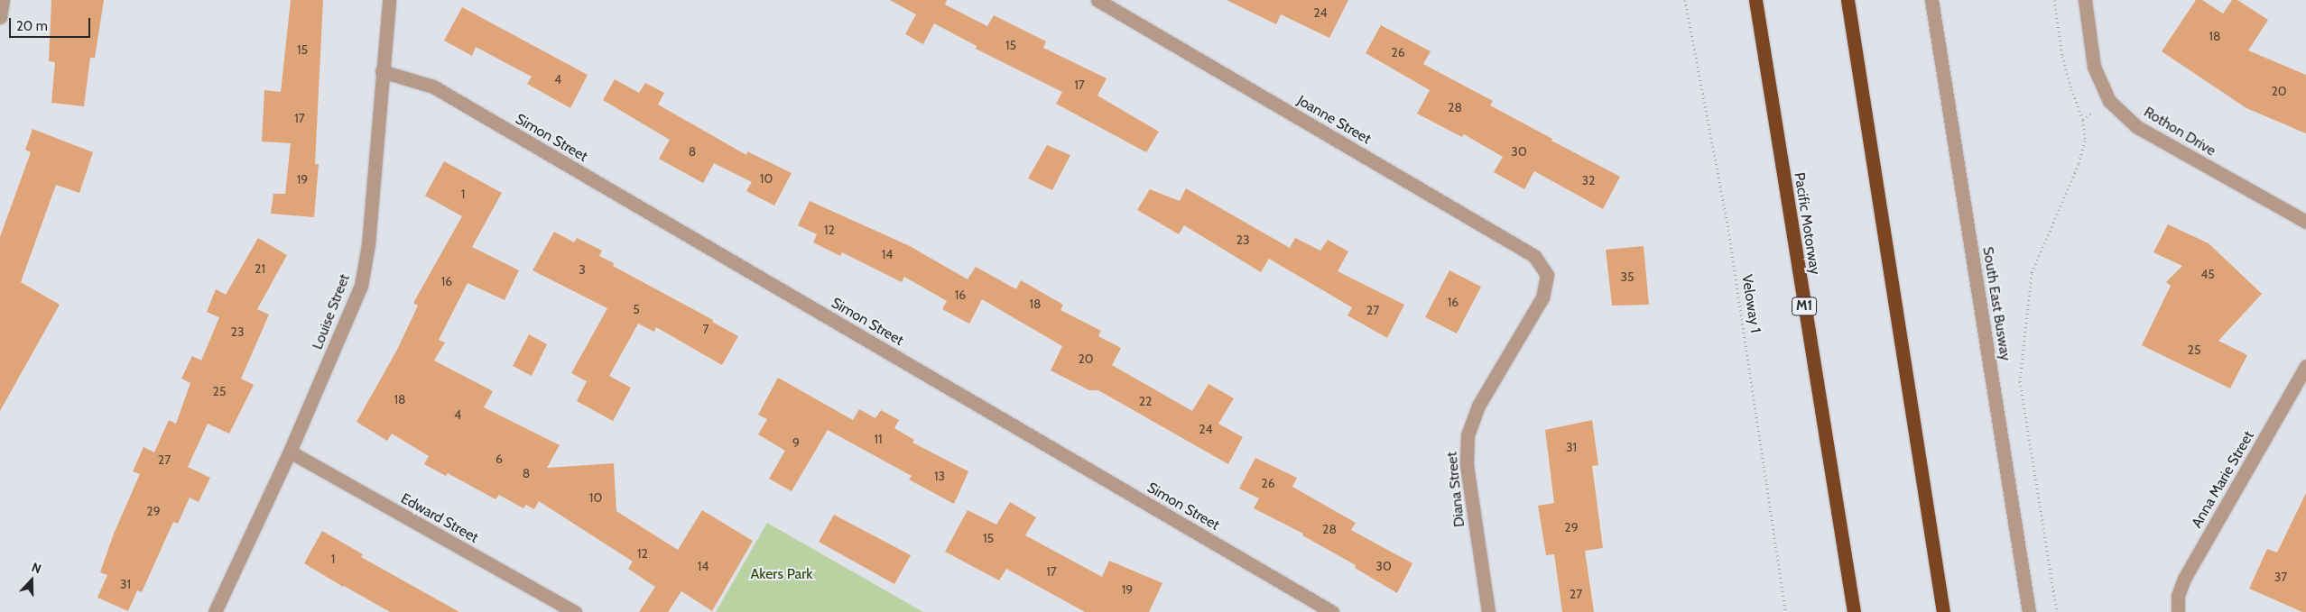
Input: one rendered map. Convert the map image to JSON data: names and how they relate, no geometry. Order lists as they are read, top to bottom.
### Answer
{
  "streets": {
    "highway": ["Pacific Motorway", "M1"],
    "street": [
      "Joanne Street",
      "Rothon Drive",
      "Simon Street",
      "South East Busway",
      "Louise Street",
      "Anna Marie Street",
      "Diana Street",
      "Edward Street"
    ],
    "path": ["Veloway 1"]
  },
  "crossings": [
    ["Joanne Street", "Diana Street"],
    ["Simon Street", "Louise Street"],
    ["Louise Street", "Edward Street"]
  ],
  "parks": ["Akers Park"],
  "house_numbers": [
    "24",
    "18",
    "15",
    "15",
    "26",
    "4",
    "17",
    "20",
    "28",
    "17",
    "8",
    "30",
    "10",
    "19",
    "32",
    "1",
    "12",
    "23",
    "14",
    "21",
    "3",
    "45",
    "35",
    "16",
    "16",
    "16",
    "18",
    "5",
    "27",
    "7",
    "23",
    "25",
    "20",
    "25",
    "18",
    "22",
    "4",
    "24",
    "11",
    "9",
    "31",
    "6",
    "27",
    "8",
    "13",
    "26",
    "10",
    "29",
    "29",
    "28",
    "15",
    "12",
    "1",
    "14",
    "30",
    "17",
    "37",
    "31",
    "19",
    "27"
  ],
  "scale_bar": "20 m",
  "north": "top"
}
